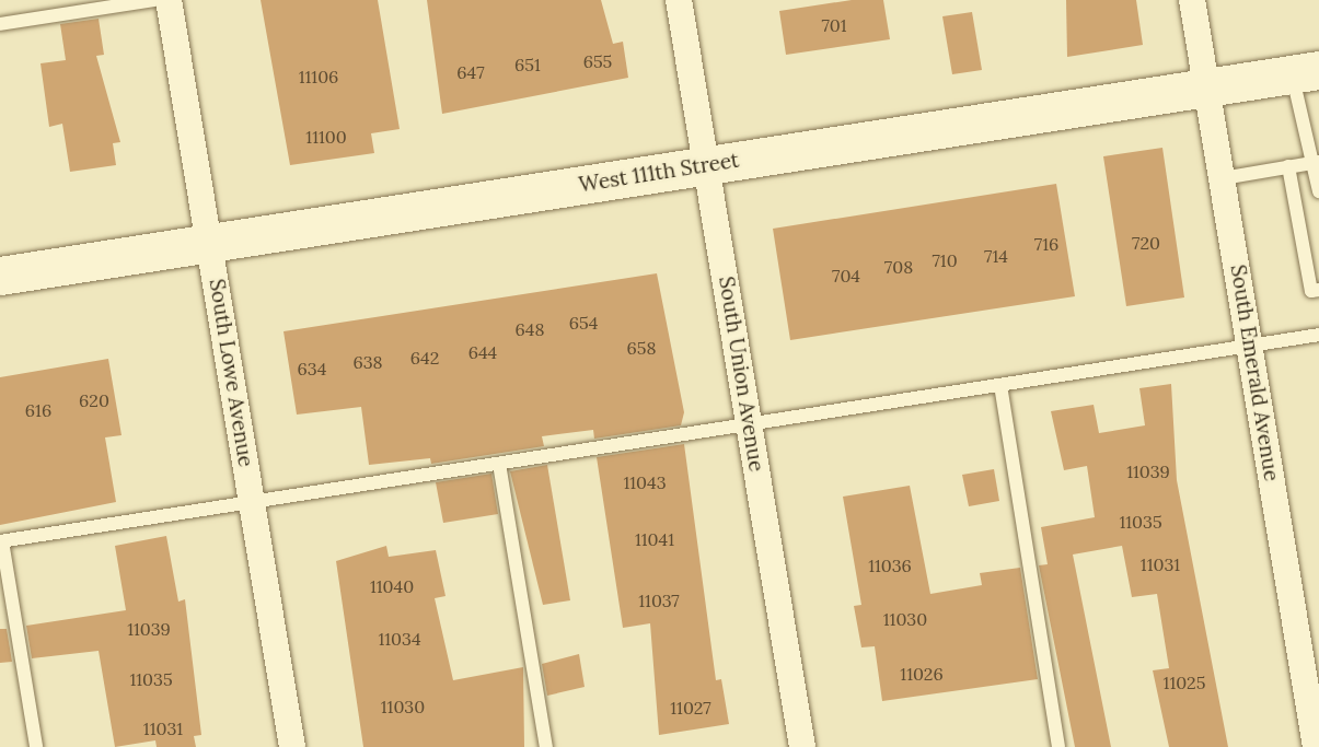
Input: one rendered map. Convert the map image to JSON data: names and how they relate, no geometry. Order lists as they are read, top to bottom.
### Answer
{
  "streets": {
    "main road": ["West 111th Street"],
    "street": ["South Lowe Avenue", "South Emerald Avenue", "South Union Avenue"]
  },
  "crossings": [
    ["West 111th Street", "South Lowe Avenue"],
    ["West 111th Street", "South Emerald Avenue"],
    ["West 111th Street", "South Union Avenue"]
  ],
  "house_numbers": [
    "701",
    "655",
    "651",
    "647",
    "11106",
    "11100",
    "720",
    "716",
    "714",
    "710",
    "708",
    "704",
    "654",
    "648",
    "658",
    "644",
    "642",
    "638",
    "634",
    "620",
    "616",
    "11039",
    "11043",
    "11035",
    "11041",
    "11031",
    "11036",
    "11040",
    "11037",
    "11030",
    "11039",
    "11034",
    "11026",
    "11035",
    "11025",
    "11030",
    "11027",
    "11031"
  ]
}
